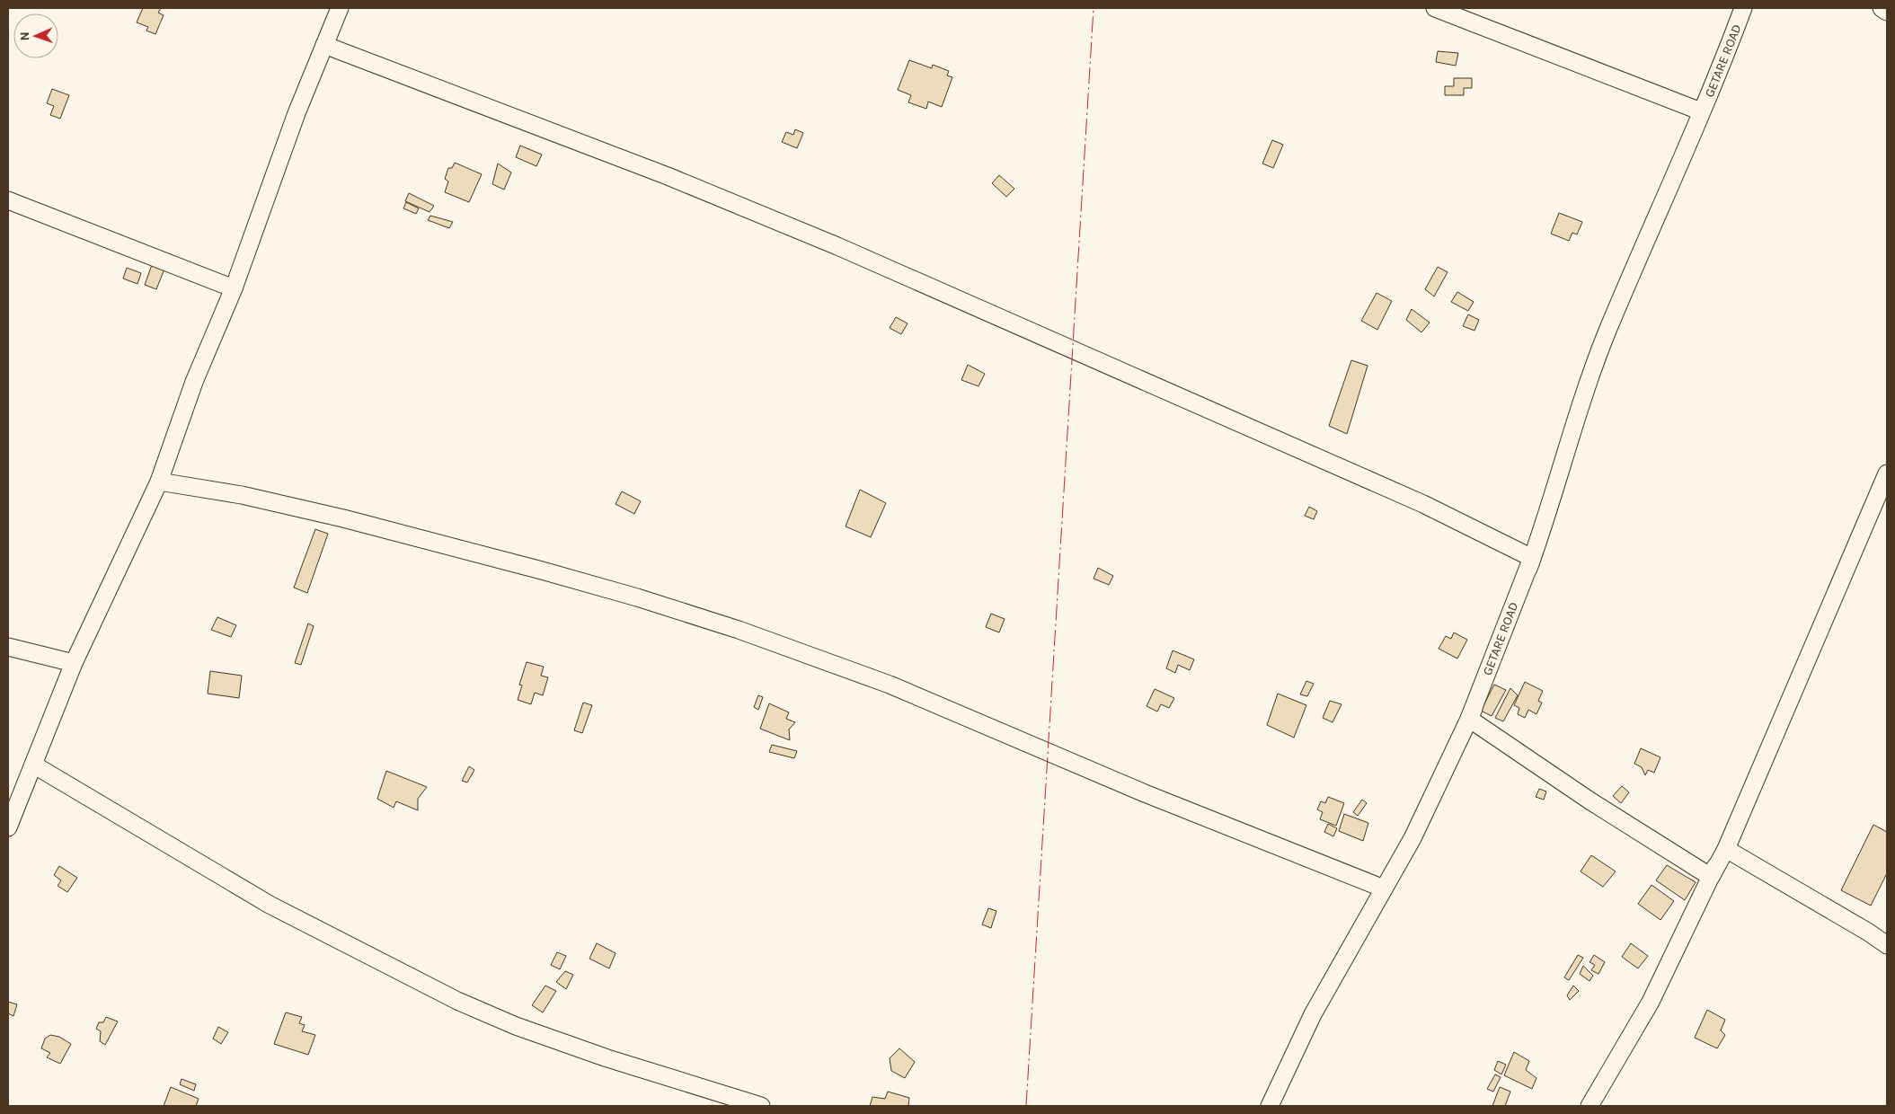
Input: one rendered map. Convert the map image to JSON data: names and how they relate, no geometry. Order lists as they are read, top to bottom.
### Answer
{
  "streets": {
    "street": ["GETARE ROAD"]
  },
  "north": "left"
}
